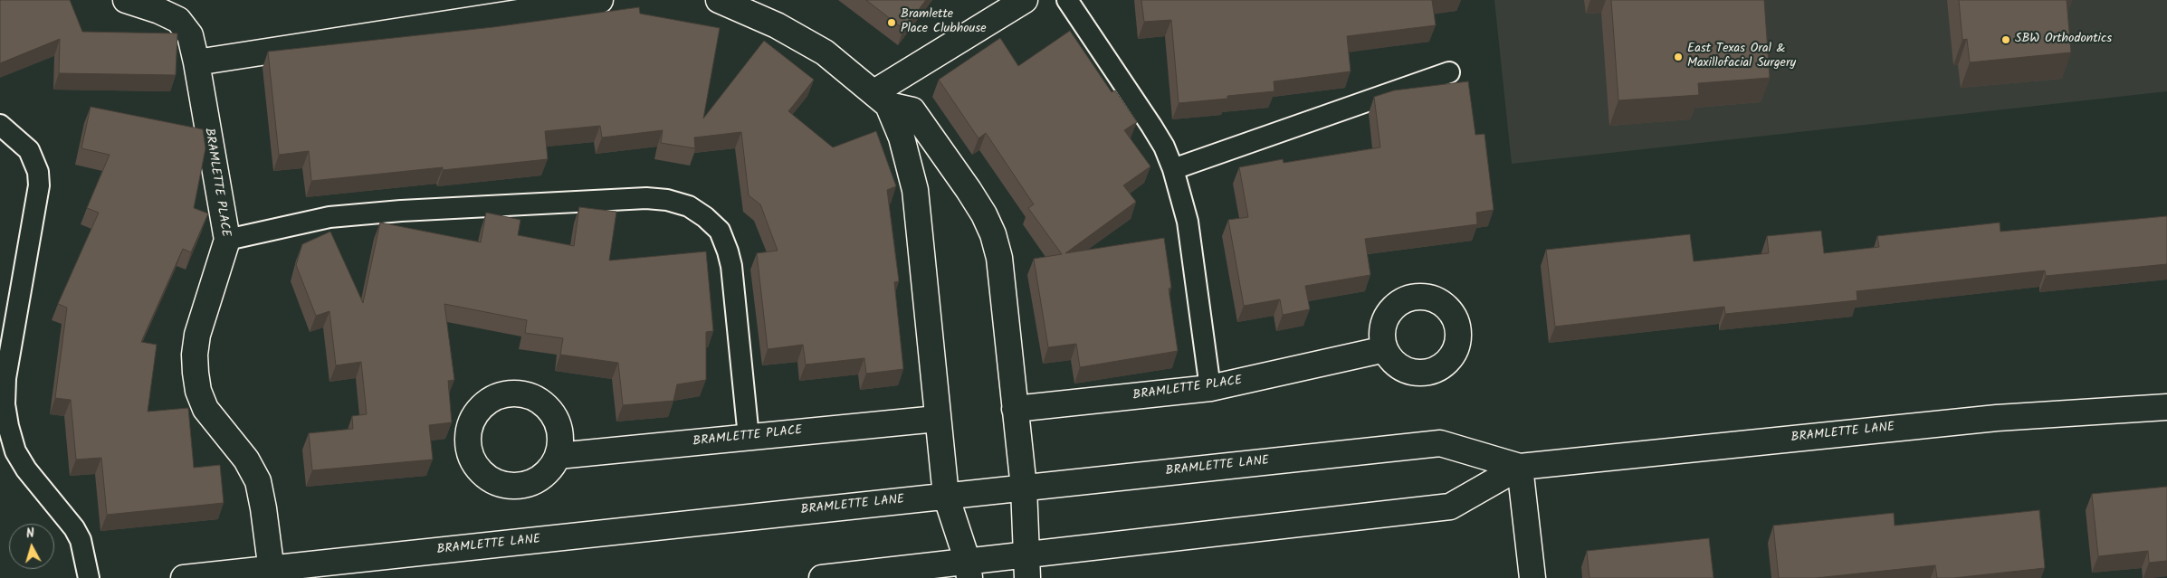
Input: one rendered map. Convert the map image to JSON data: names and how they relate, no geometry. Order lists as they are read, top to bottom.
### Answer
{
  "streets": {
    "street": ["BRAMLETTE PLACE", "BRAMLETTE LANE"]
  },
  "crossings": [
    ["BRAMLETTE PLACE", "BRAMLETTE LANE"]
  ],
  "places": ["Bramlette Place Clubhouse", "SBW Orthodontics", "East Texas Oral & Maxillofacial Surgery"],
  "north": "top"
}
